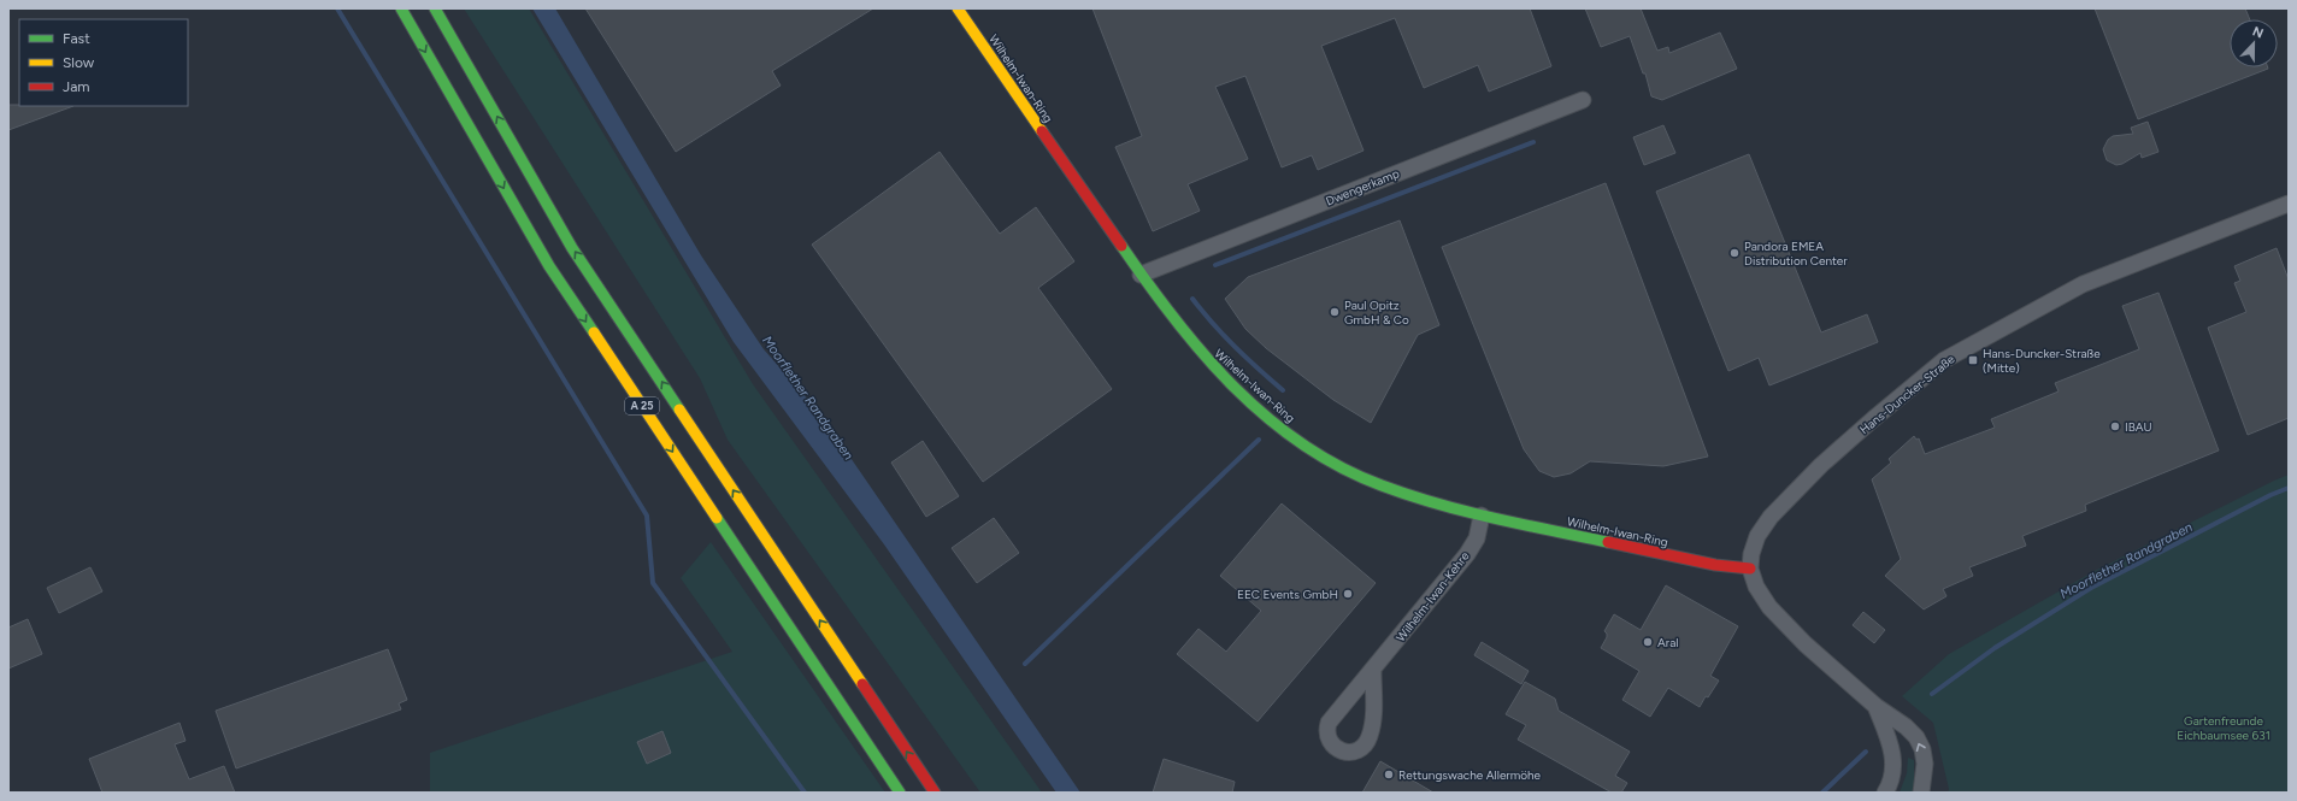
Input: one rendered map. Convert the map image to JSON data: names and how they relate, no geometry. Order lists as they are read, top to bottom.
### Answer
{
  "streets": {
    "main road": ["Wilhelm-Iwan-Ring", "A 25"],
    "street": ["Dwengerkamp", "Hans-Duncker-Straße", "Wilhelm-Iwan-Kehre"]
  },
  "crossings": [
    ["Wilhelm-Iwan-Ring", "Dwengerkamp"],
    ["Wilhelm-Iwan-Ring", "Hans-Duncker-Straße"],
    ["Wilhelm-Iwan-Ring", "Wilhelm-Iwan-Kehre"]
  ],
  "water": ["Moorflether Randgraben"],
  "parks": ["Gartenfreunde Eichbaumsee 631"],
  "places": {
    "other": [
      "Pandora EMEA Distribution Center",
      "Paul Opitz GmbH & Co",
      "IBAU",
      "EEC Events GmbH",
      "Aral",
      "Rettungswache Allermöhe"
    ],
    "transit": ["Hans-Duncker-Straße (Mitte)"]
  },
  "legend": ["Fast", "Slow", "Jam"],
  "north": "top"
}
